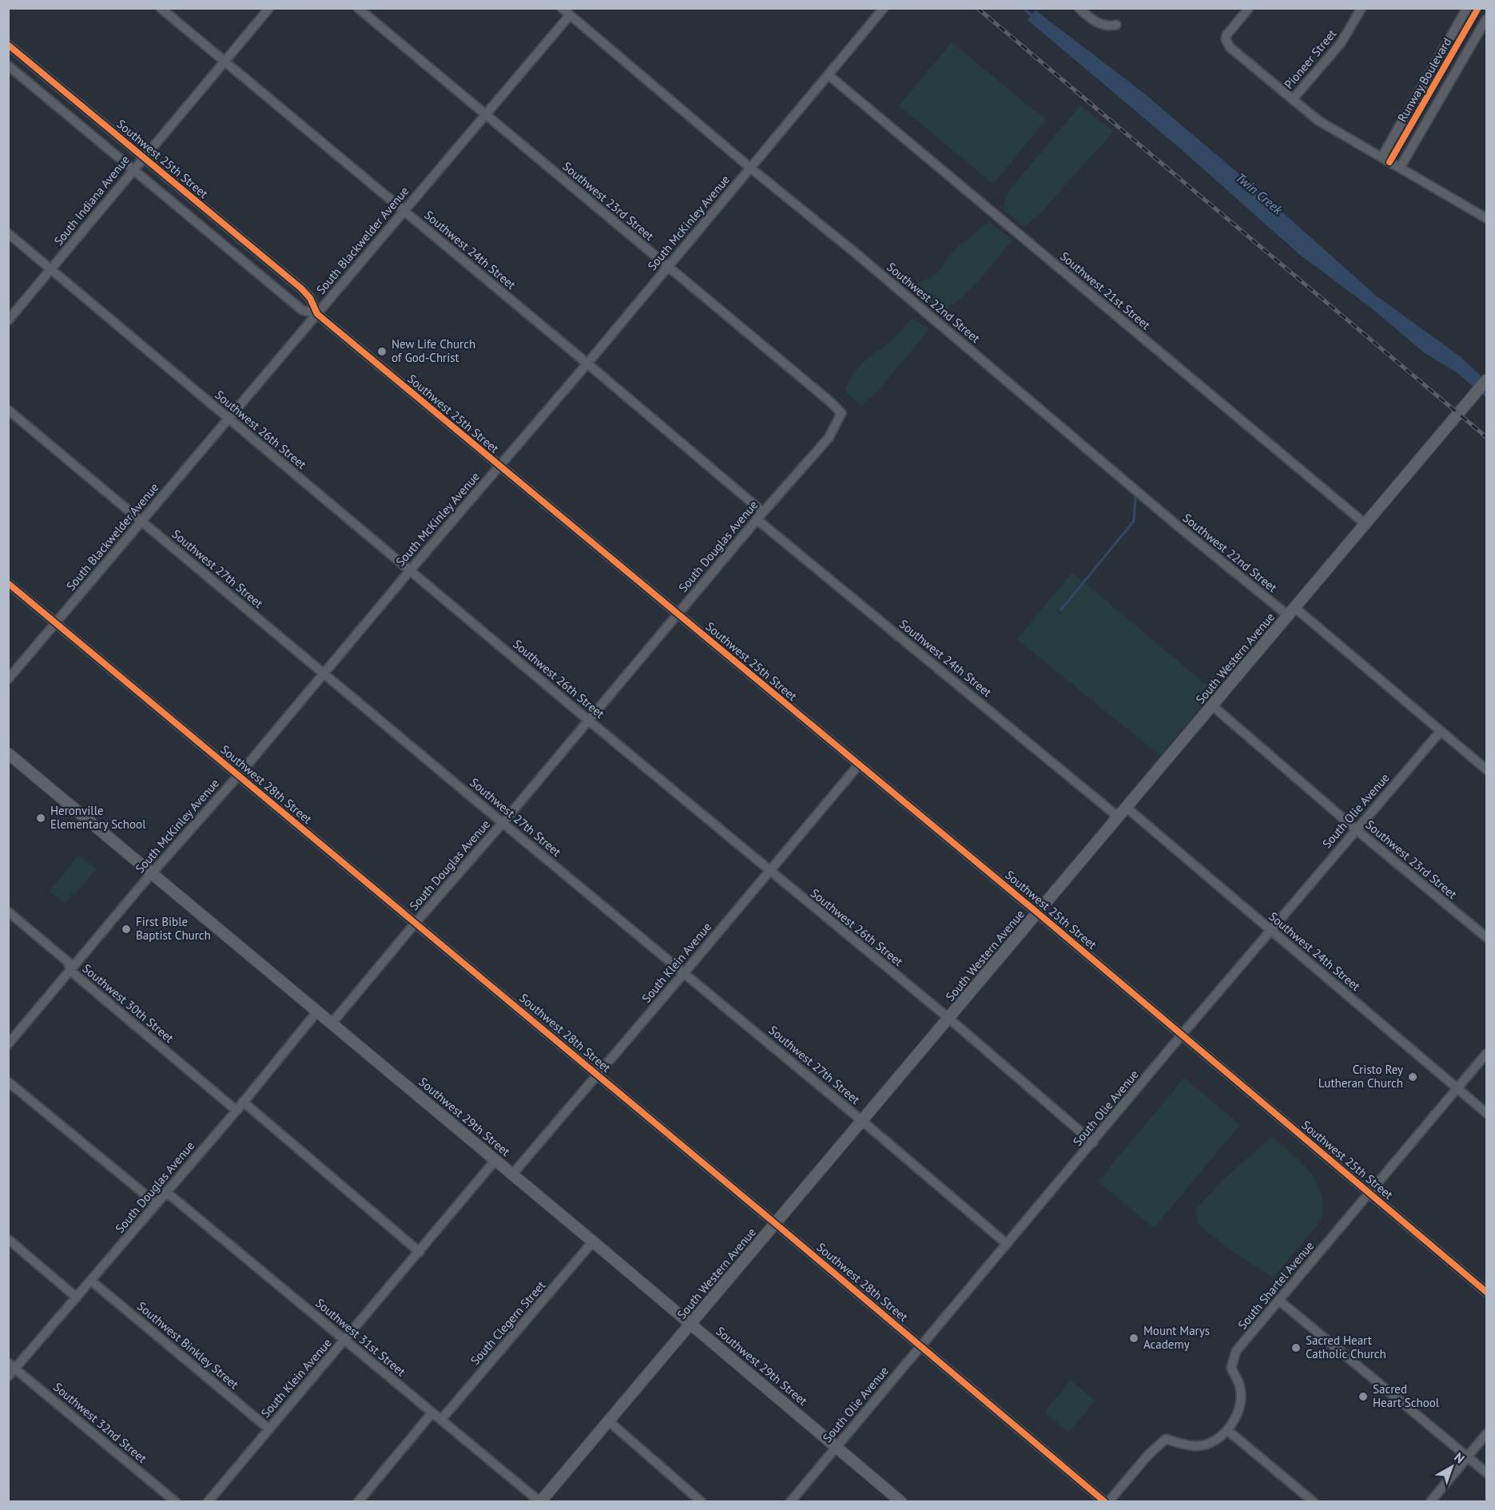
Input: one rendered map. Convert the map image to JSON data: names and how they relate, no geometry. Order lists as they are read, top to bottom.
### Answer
{
  "streets": {
    "main road": ["South Western Avenue", "Southwest 29th Street"],
    "street": [
      "Pioneer Street",
      "Runway Boulevard",
      "Southwest 25th Street",
      "South Indiana Avenue",
      "Southwest 23rd Street",
      "South McKinley Avenue",
      "South Blackwelder Avenue",
      "Southwest 24th Street",
      "Southwest 21st Street",
      "Southwest 22nd Street",
      "Southwest 26th Street",
      "South Douglas Avenue",
      "Southwest 27th Street",
      "Southwest 28th Street",
      "South Olie Avenue",
      "South Klein Avenue",
      "Southwest 30th Street",
      "South Shartel Avenue",
      "South Clegern Street",
      "Southwest 31st Street",
      "Southwest Binkley Street",
      "Southwest 32nd Street"
    ]
  },
  "crossings": [
    ["Southwest 25th Street", "South Indiana Avenue"],
    ["Southwest 25th Street", "South McKinley Avenue"],
    ["Southwest 25th Street", "South Blackwelder Avenue"],
    ["Southwest 25th Street", "South Douglas Avenue"],
    ["Southwest 25th Street", "South Western Avenue"],
    ["Southwest 25th Street", "South Olie Avenue"],
    ["Southwest 25th Street", "South Klein Avenue"],
    ["Southwest 25th Street", "South Shartel Avenue"],
    ["South Indiana Avenue", "Southwest 24th Street"],
    ["South Indiana Avenue", "Southwest 26th Street"],
    ["Southwest 23rd Street", "South McKinley Avenue"],
    ["Southwest 23rd Street", "South Blackwelder Avenue"],
    ["Southwest 23rd Street", "South Douglas Avenue"],
    ["Southwest 23rd Street", "South Western Avenue"],
    ["Southwest 23rd Street", "South Olie Avenue"],
    ["South McKinley Avenue", "Southwest 24th Street"],
    ["South McKinley Avenue", "Southwest 21st Street"],
    ["South McKinley Avenue", "Southwest 22nd Street"],
    ["South McKinley Avenue", "Southwest 26th Street"],
    ["South McKinley Avenue", "Southwest 27th Street"],
    ["South McKinley Avenue", "Southwest 28th Street"],
    ["South McKinley Avenue", "Southwest 30th Street"],
    ["South McKinley Avenue", "Southwest 29th Street"],
    ["South Blackwelder Avenue", "Southwest 24th Street"],
    ["South Blackwelder Avenue", "Southwest 22nd Street"],
    ["South Blackwelder Avenue", "Southwest 26th Street"],
    ["South Blackwelder Avenue", "Southwest 27th Street"],
    ["South Blackwelder Avenue", "Southwest 28th Street"],
    ["Southwest 24th Street", "South Douglas Avenue"],
    ["Southwest 24th Street", "South Western Avenue"],
    ["Southwest 24th Street", "South Olie Avenue"],
    ["Southwest 24th Street", "South Shartel Avenue"],
    ["Southwest 21st Street", "South Western Avenue"],
    ["Southwest 22nd Street", "South Western Avenue"],
    ["Southwest 22nd Street", "South Olie Avenue"],
    ["Southwest 26th Street", "South Douglas Avenue"],
    ["Southwest 26th Street", "South Western Avenue"],
    ["Southwest 26th Street", "South Olie Avenue"],
    ["Southwest 26th Street", "South Klein Avenue"],
    ["South Douglas Avenue", "Southwest 27th Street"],
    ["South Douglas Avenue", "Southwest 28th Street"],
    ["South Douglas Avenue", "Southwest 30th Street"],
    ["South Douglas Avenue", "Southwest 29th Street"],
    ["South Douglas Avenue", "Southwest 31st Street"],
    ["South Douglas Avenue", "Southwest Binkley Street"],
    ["South Douglas Avenue", "Southwest 32nd Street"],
    ["Southwest 27th Street", "South Western Avenue"],
    ["Southwest 27th Street", "South Olie Avenue"],
    ["Southwest 27th Street", "South Klein Avenue"],
    ["South Western Avenue", "Southwest 28th Street"],
    ["South Western Avenue", "Southwest 29th Street"],
    ["South Western Avenue", "Southwest 31st Street"],
    ["Southwest 28th Street", "South Olie Avenue"],
    ["Southwest 28th Street", "South Klein Avenue"],
    ["Southwest 28th Street", "South Shartel Avenue"],
    ["South Olie Avenue", "Southwest 29th Street"],
    ["South Klein Avenue", "Southwest 29th Street"],
    ["South Klein Avenue", "Southwest 31st Street"],
    ["South Klein Avenue", "Southwest Binkley Street"],
    ["Southwest 29th Street", "South Clegern Street"],
    ["South Clegern Street", "Southwest 31st Street"]
  ],
  "water": ["Twin Creek"],
  "places": [
    "New Life Church of God-Christ",
    "Heronville Elementary School",
    "First Bible Baptist Church",
    "Cristo Rey Lutheran Church",
    "Mount Marys Academy",
    "Sacred Heart Catholic Church",
    "Sacred Heart School"
  ],
  "north": "top right"
}
